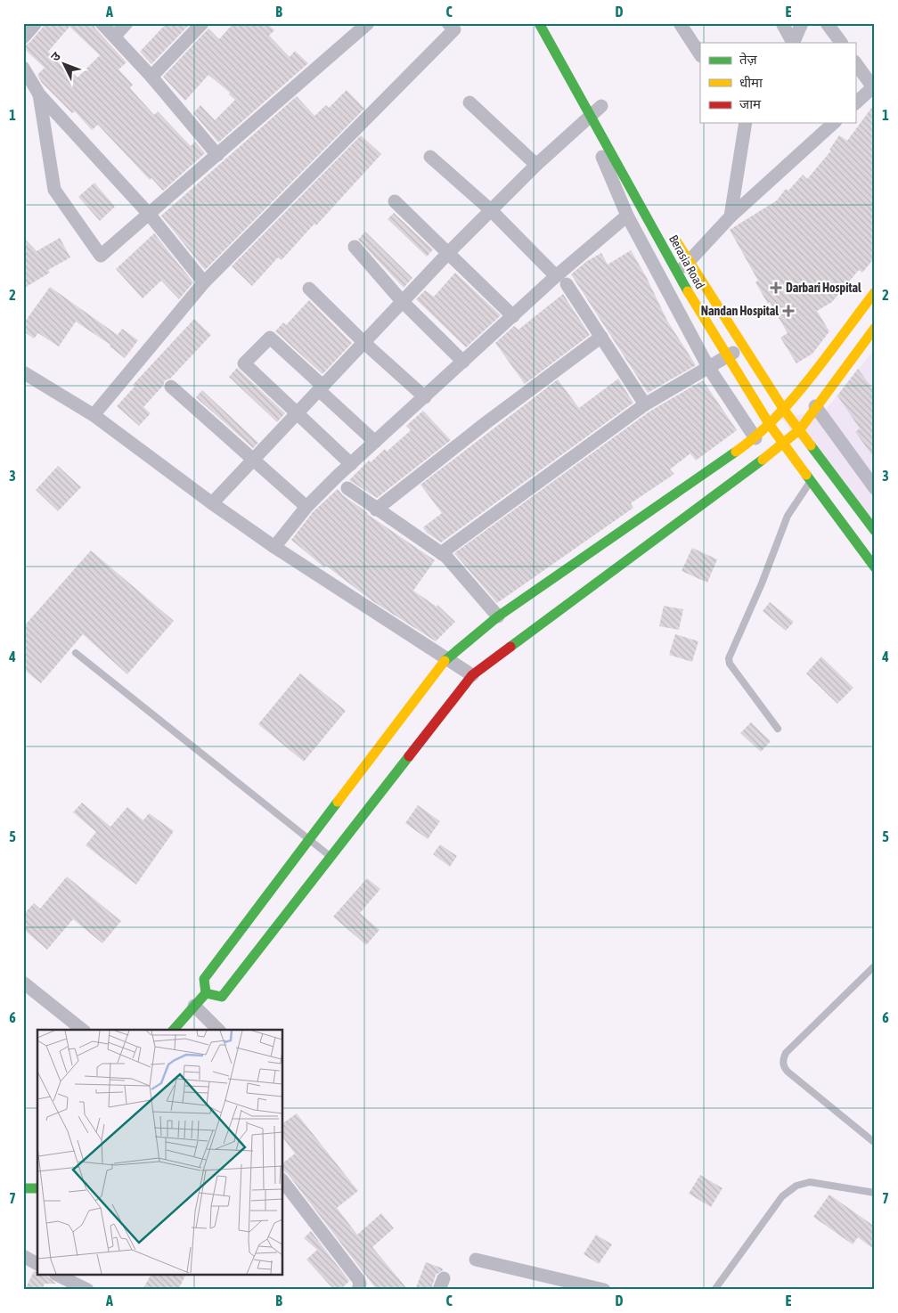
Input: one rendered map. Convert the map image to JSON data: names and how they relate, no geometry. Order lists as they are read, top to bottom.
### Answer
{
  "streets": {
    "street": ["Berasia Road"]
  },
  "places": {
    "health": ["Darbari Hospital", "Nandan Hospital"]
  },
  "legend": ["तेज़", "धीमा", "जाम"],
  "north": "top left",
  "grid": {
    "columns": [
      "A",
      "B",
      "C",
      "D",
      "E"
    ],
    "rows": [
      "1",
      "2",
      "3",
      "4",
      "5",
      "6",
      "7"
    ]
  }
}
